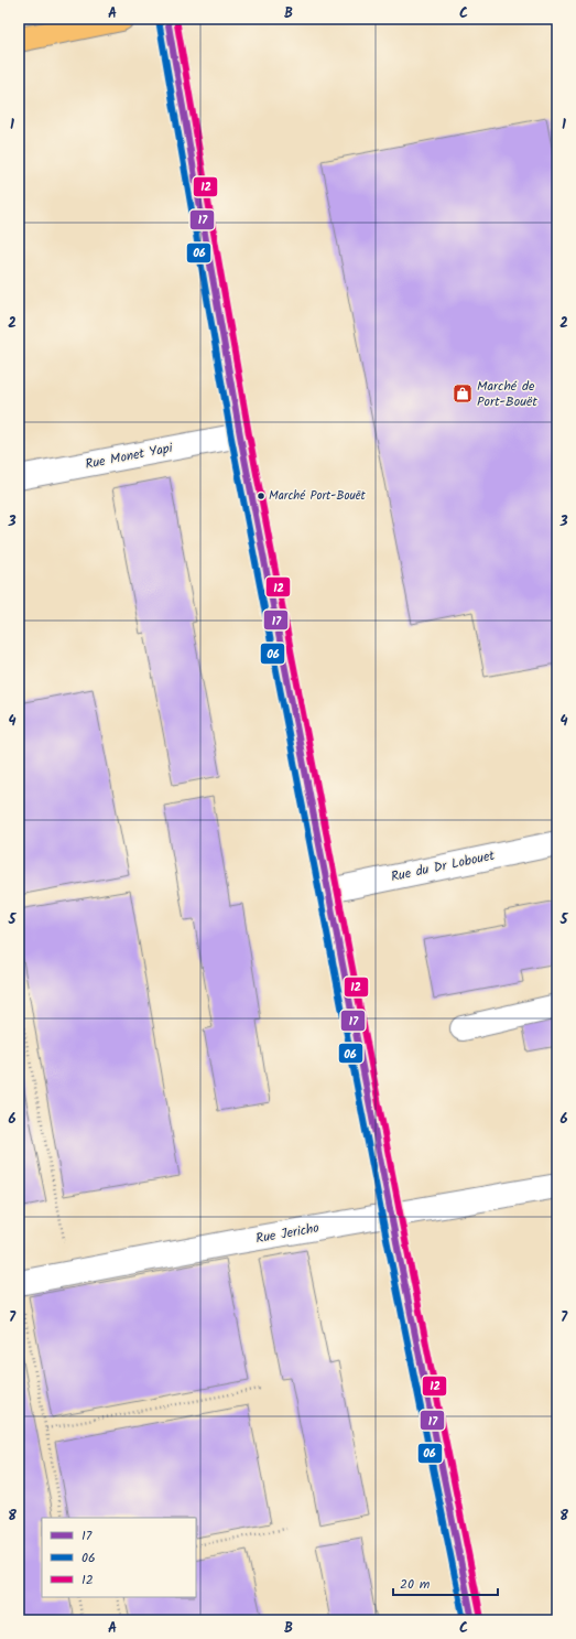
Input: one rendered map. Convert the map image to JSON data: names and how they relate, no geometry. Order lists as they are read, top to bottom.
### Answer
{
  "streets": {
    "street": ["Rue Monet Yapi", "Rue du Dr Lobouet", "Rue Jericho"]
  },
  "places": {
    "shop": ["Marché de Port-Bouët"],
    "other": ["Marché Port-Bouët"]
  },
  "lines": ["transit line 17", "transit line 12", "transit line 06"],
  "legend": ["17", "06", "12"],
  "scale_bar": "20 m",
  "grid": {
    "columns": ["A", "B", "C"],
    "rows": [
      "1",
      "2",
      "3",
      "4",
      "5",
      "6",
      "7",
      "8"
    ]
  }
}
